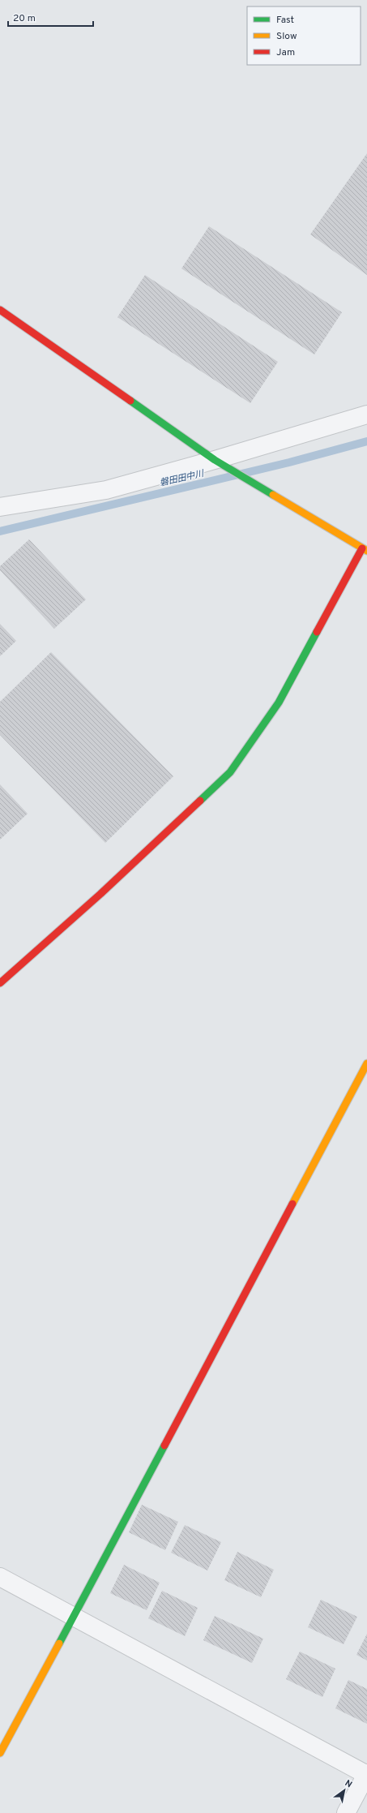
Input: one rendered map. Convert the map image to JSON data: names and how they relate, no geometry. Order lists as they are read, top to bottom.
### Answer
{
  "water": ["磐田田中川"],
  "legend": ["Fast", "Slow", "Jam"],
  "scale_bar": "20 m",
  "north": "top right"
}
